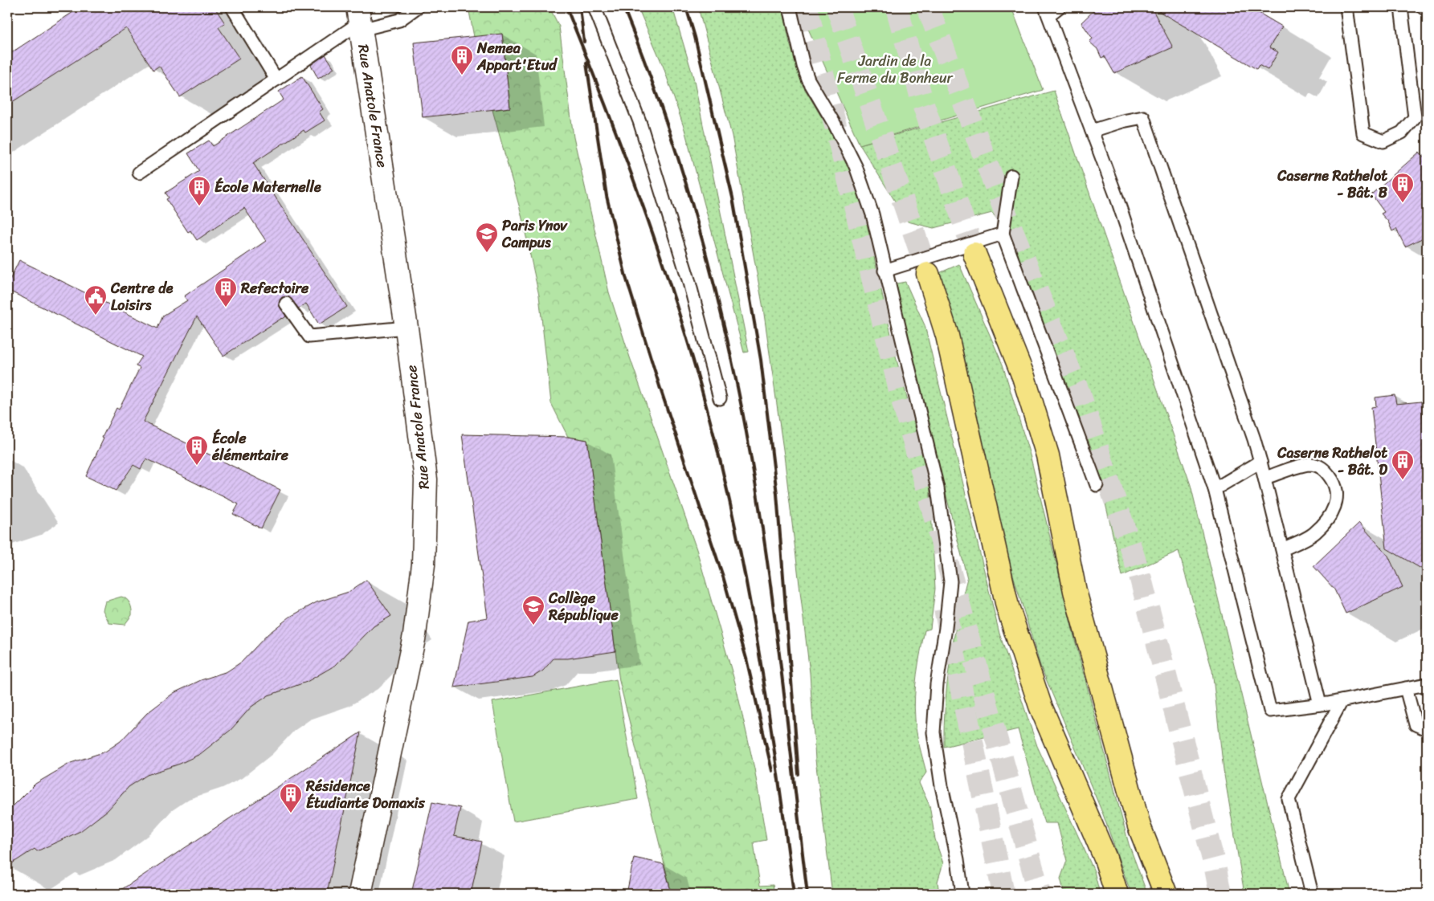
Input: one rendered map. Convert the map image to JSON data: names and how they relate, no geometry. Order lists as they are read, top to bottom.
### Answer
{
  "streets": {
    "street": ["Rue Anatole France"]
  },
  "parks": ["Jardin de la Ferme du Bonheur"],
  "places": {
    "building": [
      "Nemea Appart'Etud",
      "Caserne Rathelot - Bât. B",
      "École Maternelle",
      "Refectoire",
      "École élémentaire",
      "Caserne Rathelot - Bât. D",
      "Résidence Étudiante Domaxis"
    ],
    "school or university": ["Paris Ynov Campus", "Collège République"],
    "public building": ["Centre de Loisirs"]
  }
}
